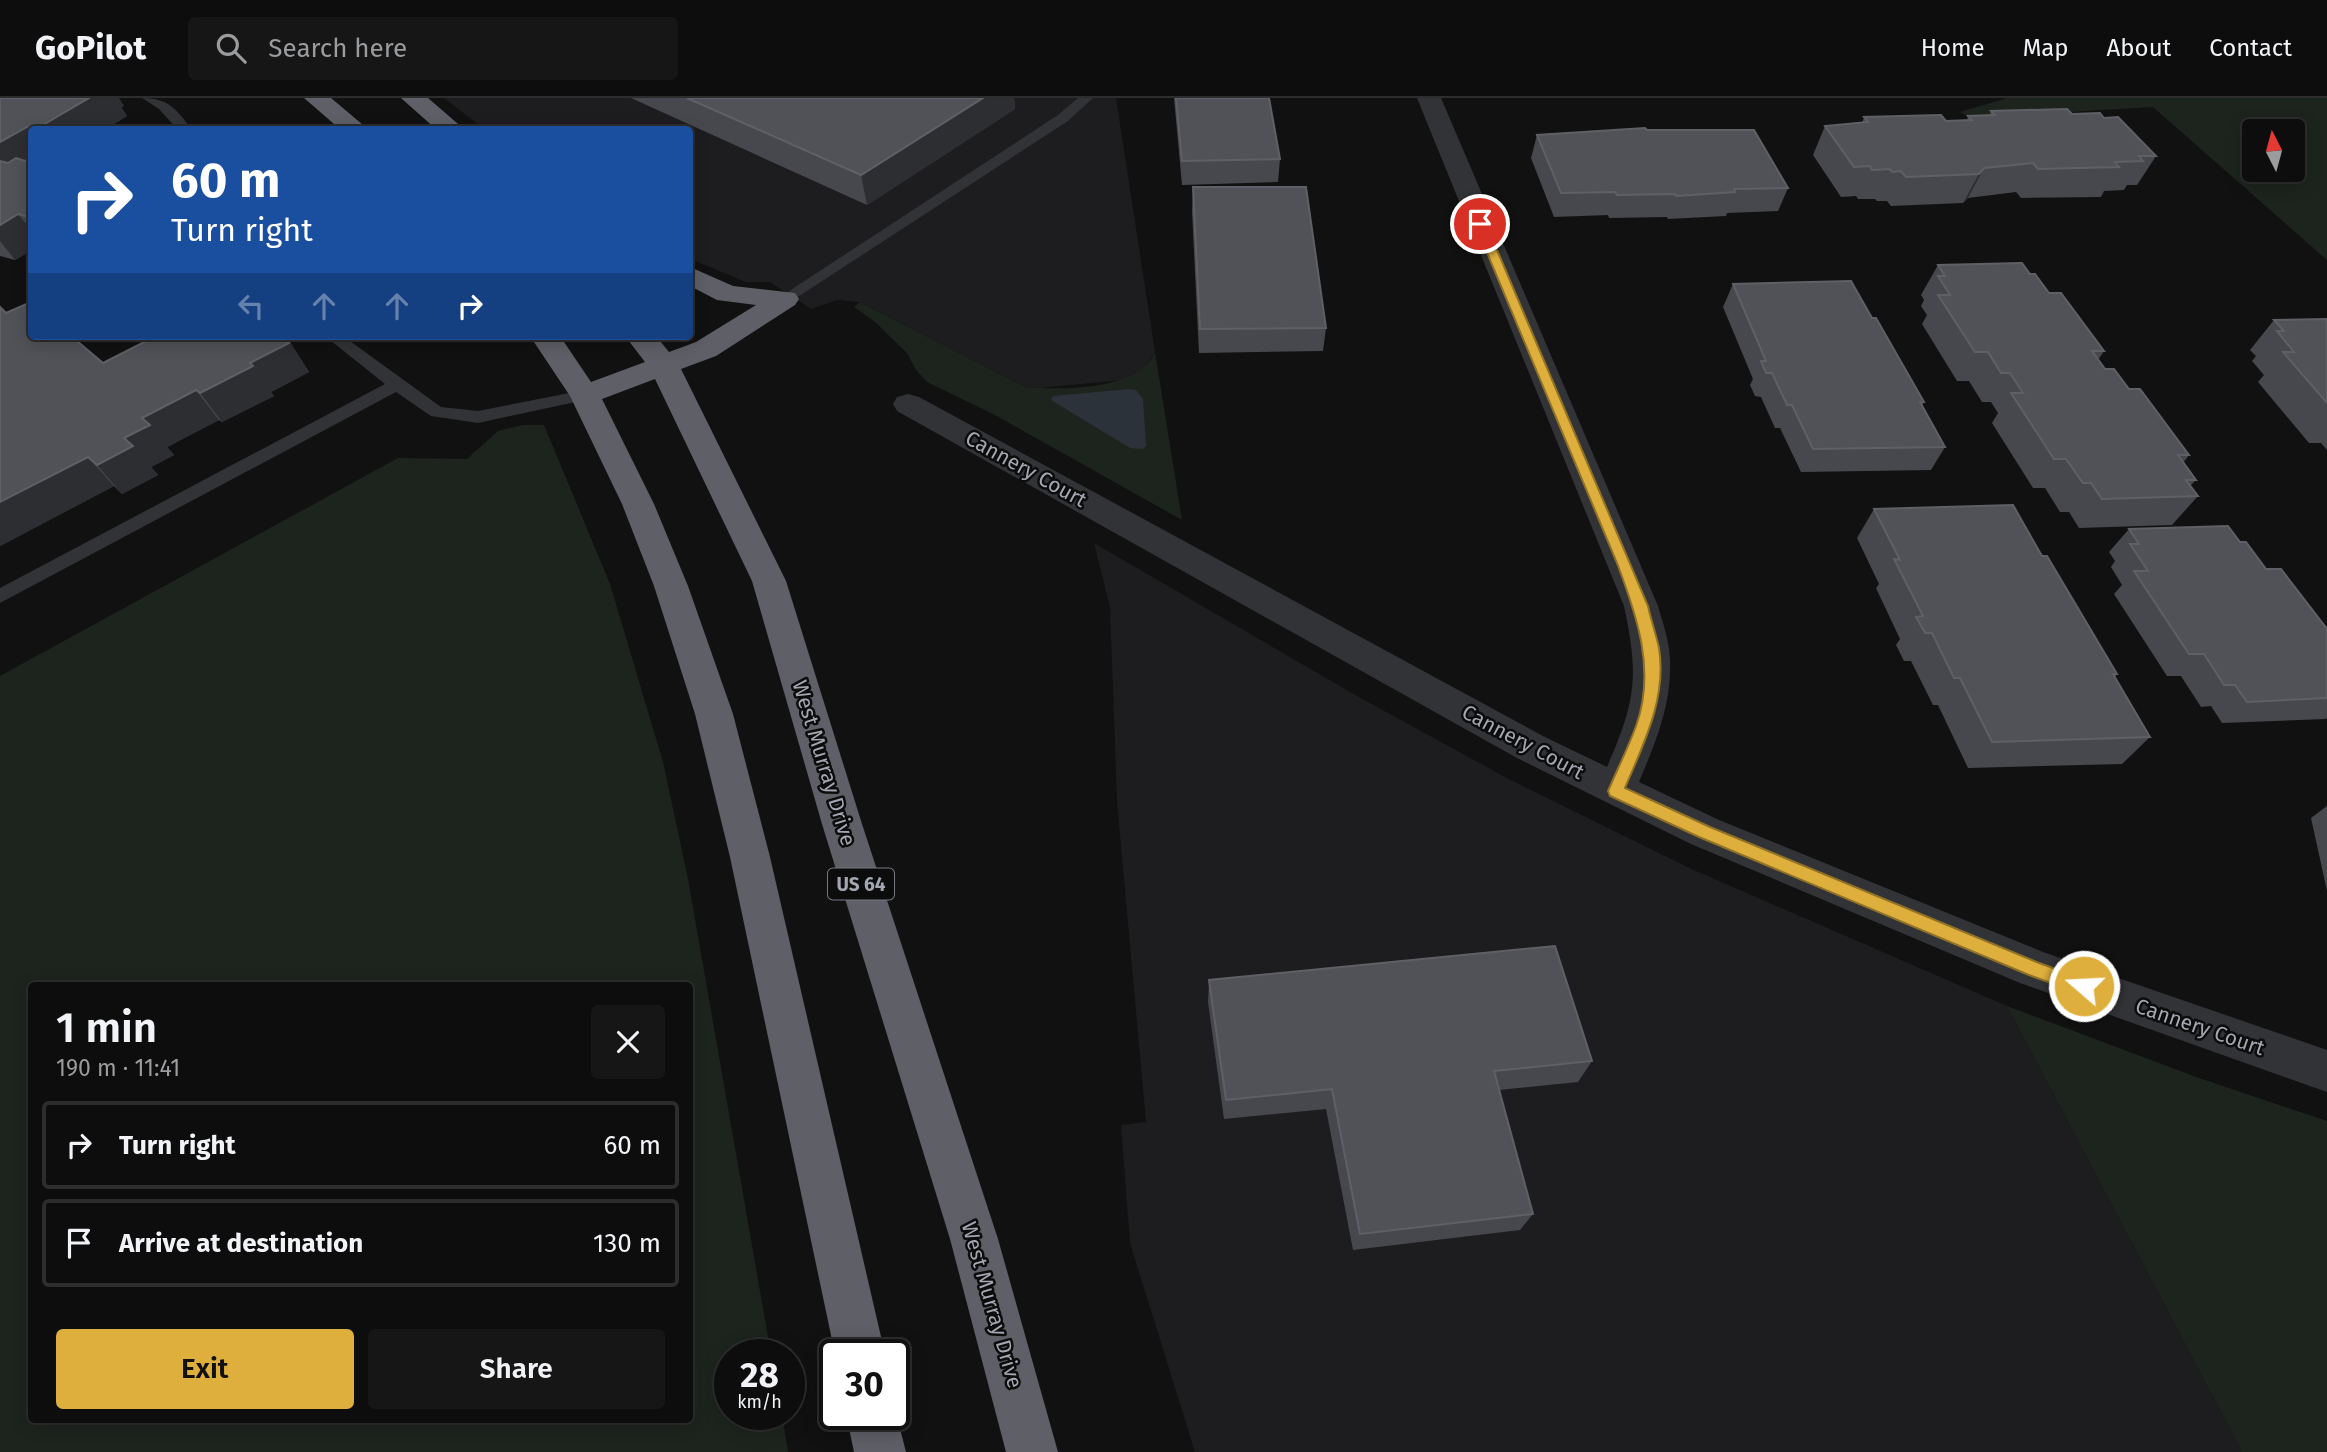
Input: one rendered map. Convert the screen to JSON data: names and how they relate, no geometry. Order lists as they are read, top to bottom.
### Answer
{
  "streets": {
    "highway": ["West Murray Drive", "US 64"],
    "street": ["Cannery Court"]
  },
  "north": "top",
  "page": {
    "header": "GoPilot",
    "search": "Search here",
    "nav": [
      "Home",
      "Map",
      "About",
      "Contact"
    ],
    "turn": ["60 m", "Turn right"],
    "heading": ["1 min", "190 m · 11:41"],
    "list": [
      {
        "name": "Turn right",
        "value": "60 m"
      },
      {
        "name": "Arrive at destination",
        "value": "130 m"
      }
    ],
    "buttons": ["Exit", "Share"],
    "speed": "28 km/h",
    "limit": "30"
  }
}
